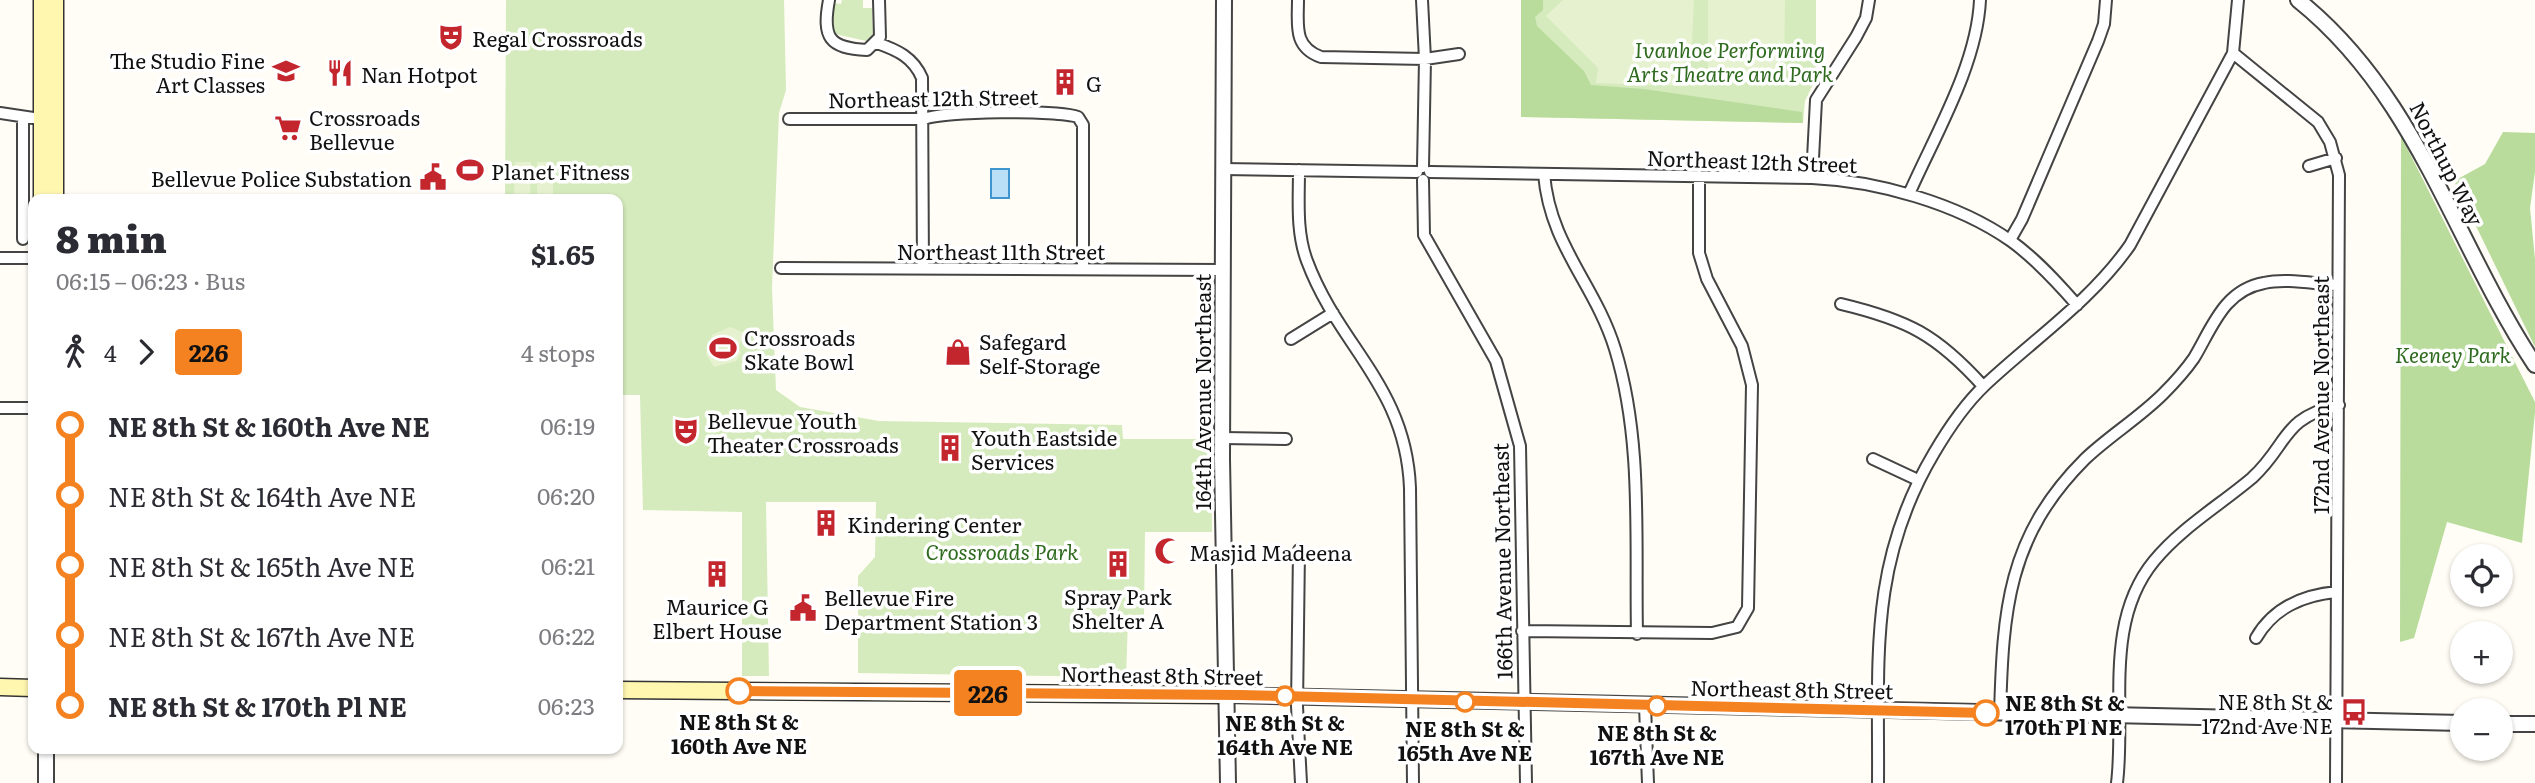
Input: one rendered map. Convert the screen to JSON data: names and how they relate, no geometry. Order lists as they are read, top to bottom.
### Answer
{
  "streets": {
    "main road": ["Northeast 8th Street"],
    "street": [
      "Northeast 12th Street",
      "Northup Way",
      "Northeast 11th Street",
      "164th Avenue Northeast",
      "172nd Avenue Northeast",
      "166th Avenue Northeast"
    ]
  },
  "crossings": [
    ["Northeast 12th Street", "Northeast 11th Street"],
    ["Northeast 12th Street", "164th Avenue Northeast"],
    ["Northeast 12th Street", "166th Avenue Northeast"],
    ["Northeast 11th Street", "164th Avenue Northeast"],
    ["164th Avenue Northeast", "Northeast 8th Street"],
    ["172nd Avenue Northeast", "Northeast 8th Street"],
    ["166th Avenue Northeast", "Northeast 8th Street"]
  ],
  "parks": ["Ivanhoe Performing Arts Theatre and Park", "Keeney Park", "Crossroads Park"],
  "places": {
    "theatre": ["Regal Crossroads", "Bellevue Youth Theater Crossroads"],
    "school or university": ["The Studio Fine Art Classes"],
    "restaurant": ["Nan Hotpot"],
    "building": [
      "G",
      "Youth Eastside Services",
      "Kindering Center",
      "Spray Park Shelter A",
      "Maurice G Elbert House"
    ],
    "supermarket": ["Crossroads Bellevue"],
    "sports": ["Planet Fitness", "Crossroads Skate Bowl"],
    "public building": ["Bellevue Police Substation", "Bellevue Fire Department Station 3"],
    "shop": ["Safegard Self-Storage"],
    "mosque": ["Masjid Madeena"],
    "other": [
      "NE 8th St & 160th Ave NE",
      "NE 8th St & 164th Ave NE",
      "NE 8th St & 165th Ave NE",
      "NE 8th St & 167th Ave NE",
      "NE 8th St & 170th Pl NE"
    ],
    "bus stop": ["NE 8th St & 172nd Ave NE"]
  },
  "lines": ["bus line 226"],
  "page": {
    "on_map": "226",
    "heading": ["8 min", "06:15 – 06:23 · Bus", "$1.65"],
    "legs": ["4", "226", "4 stops"],
    "list": [
      {
        "name": "NE 8th St & 160th Ave NE",
        "value": "06:19"
      },
      {
        "name": "NE 8th St & 164th Ave NE",
        "value": "06:20"
      },
      {
        "name": "NE 8th St & 165th Ave NE",
        "value": "06:21"
      },
      {
        "name": "NE 8th St & 167th Ave NE",
        "value": "06:22"
      },
      {
        "name": "NE 8th St & 170th Pl NE",
        "value": "06:23"
      }
    ],
    "map_buttons": ["+", "−"]
  }
}
